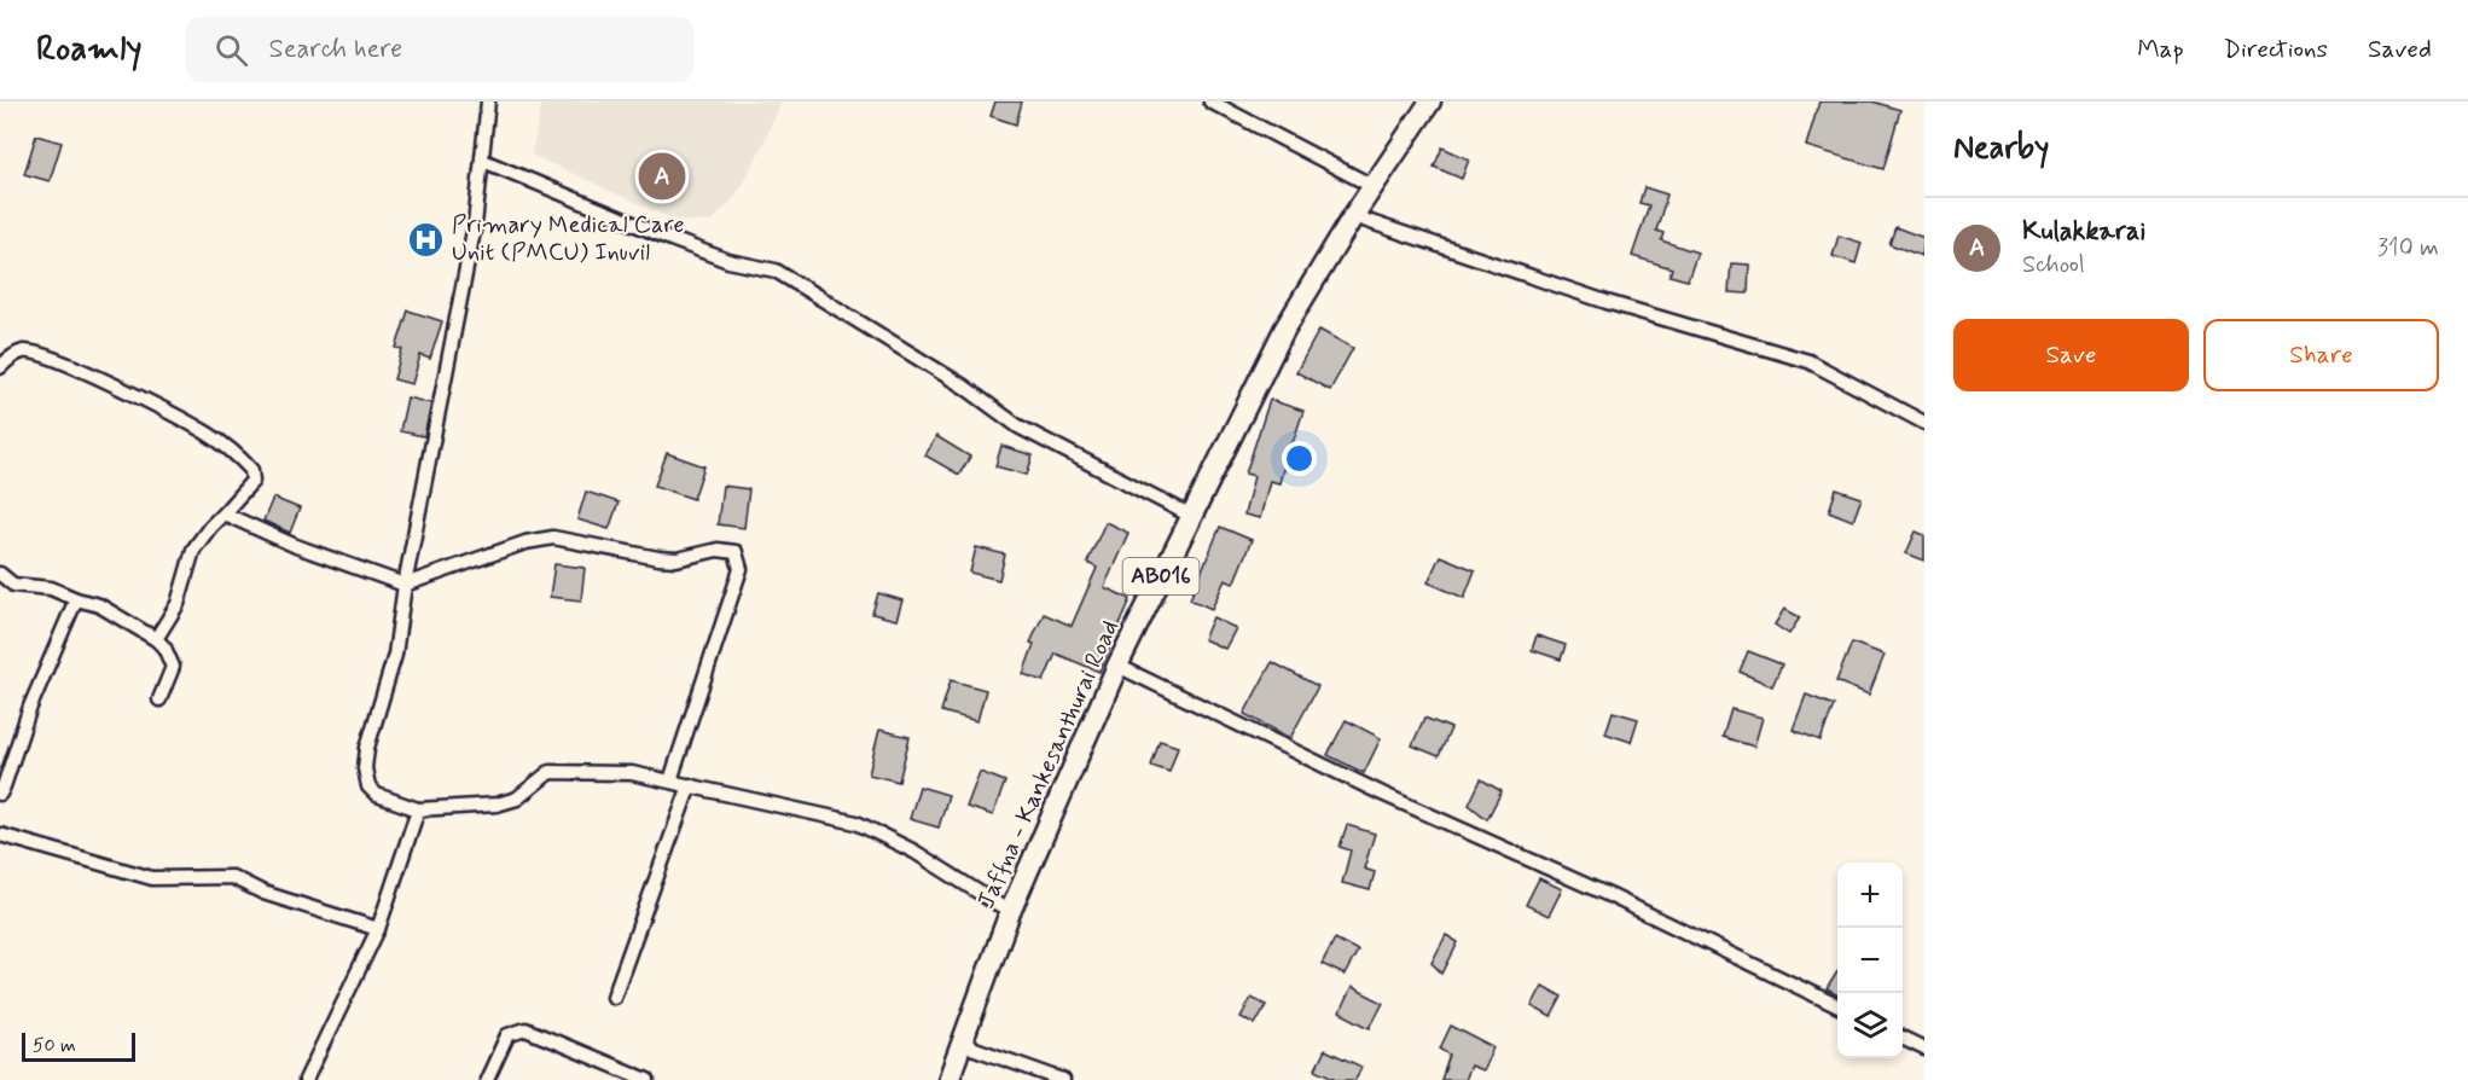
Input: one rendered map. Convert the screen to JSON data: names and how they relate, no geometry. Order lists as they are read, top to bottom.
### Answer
{
  "streets": {
    "main road": ["AB016", "Jaffna - Kankesanthurai Road"]
  },
  "places": {
    "hospital": ["Primary Medical Care Unit (PMCU) Inuvil"]
  },
  "scale_bar": "50 m",
  "page": {
    "header": "Roamly",
    "search": "Search here",
    "nav": ["Map", "Directions", "Saved"],
    "heading": "Nearby",
    "pins": "A",
    "list": [
      {
        "mark": "A",
        "name": "Kulakkarai",
        "note": "School",
        "value": "310 m"
      }
    ],
    "buttons": ["Save", "Share"],
    "map_buttons": ["+", "−"],
    "scale": "50 m"
  }
}
